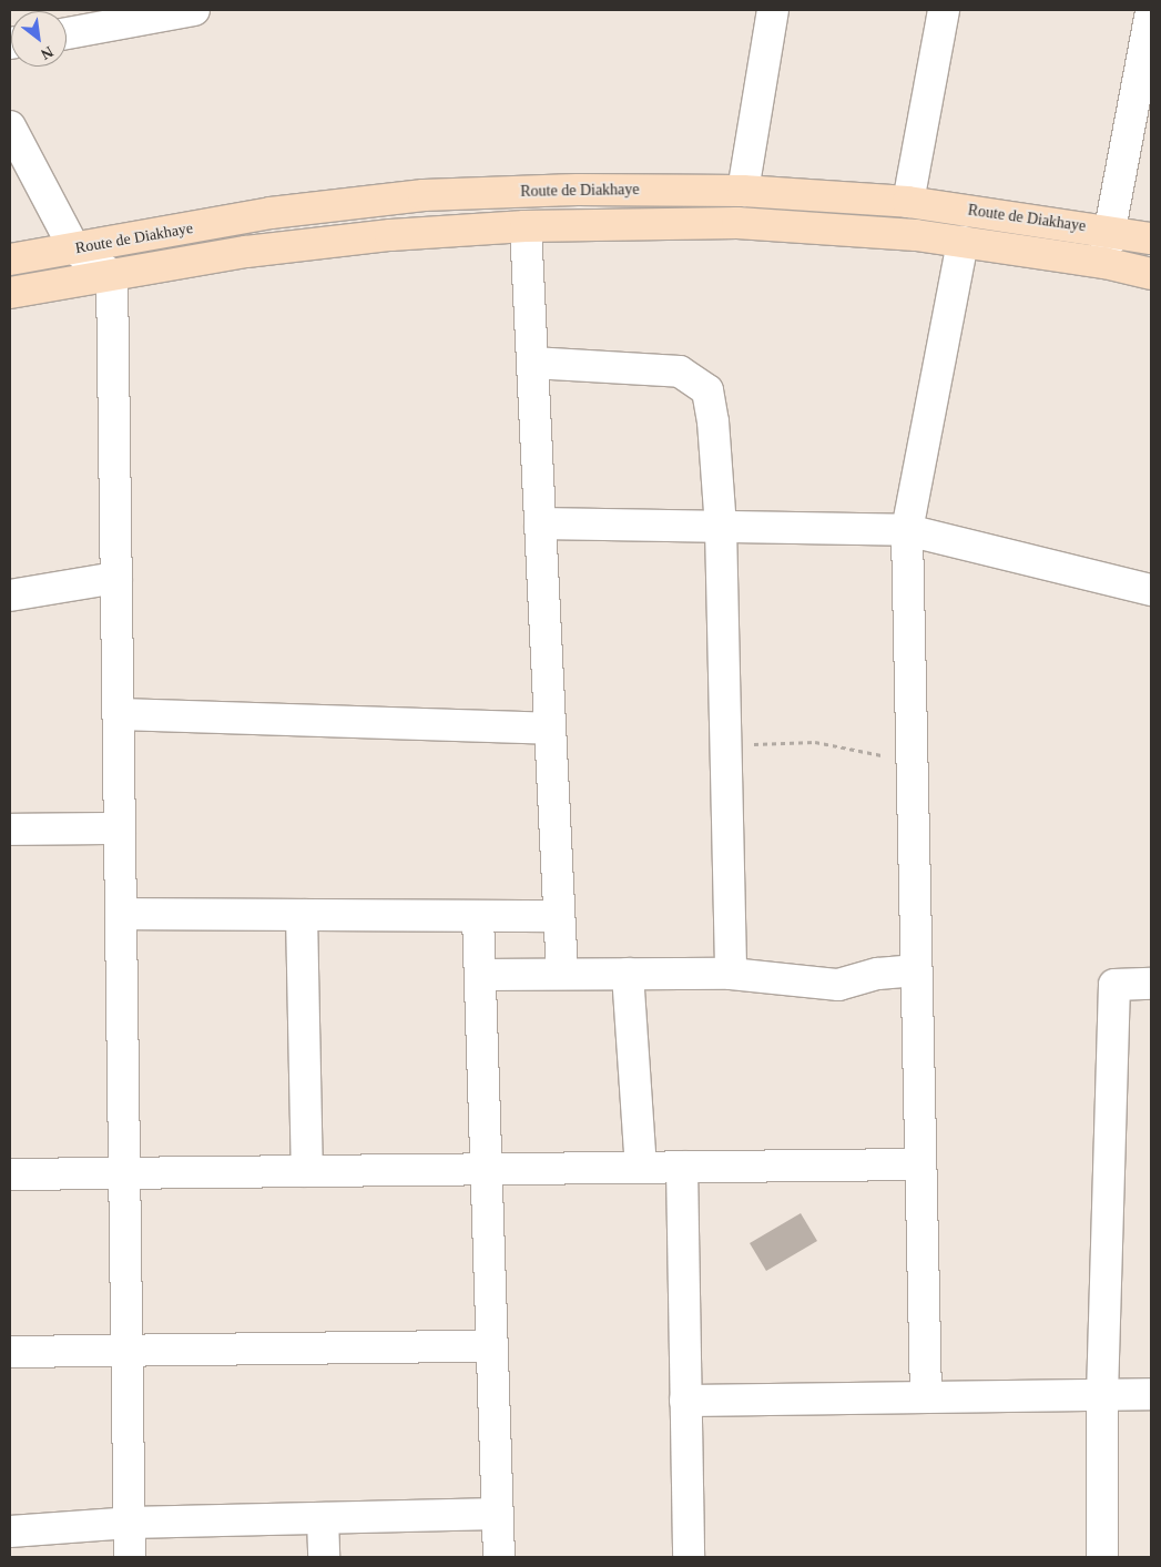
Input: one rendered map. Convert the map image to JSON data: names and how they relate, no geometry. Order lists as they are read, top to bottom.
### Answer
{
  "streets": {
    "main road": ["Route de Diakhaye"]
  },
  "north": "bottom right"
}
